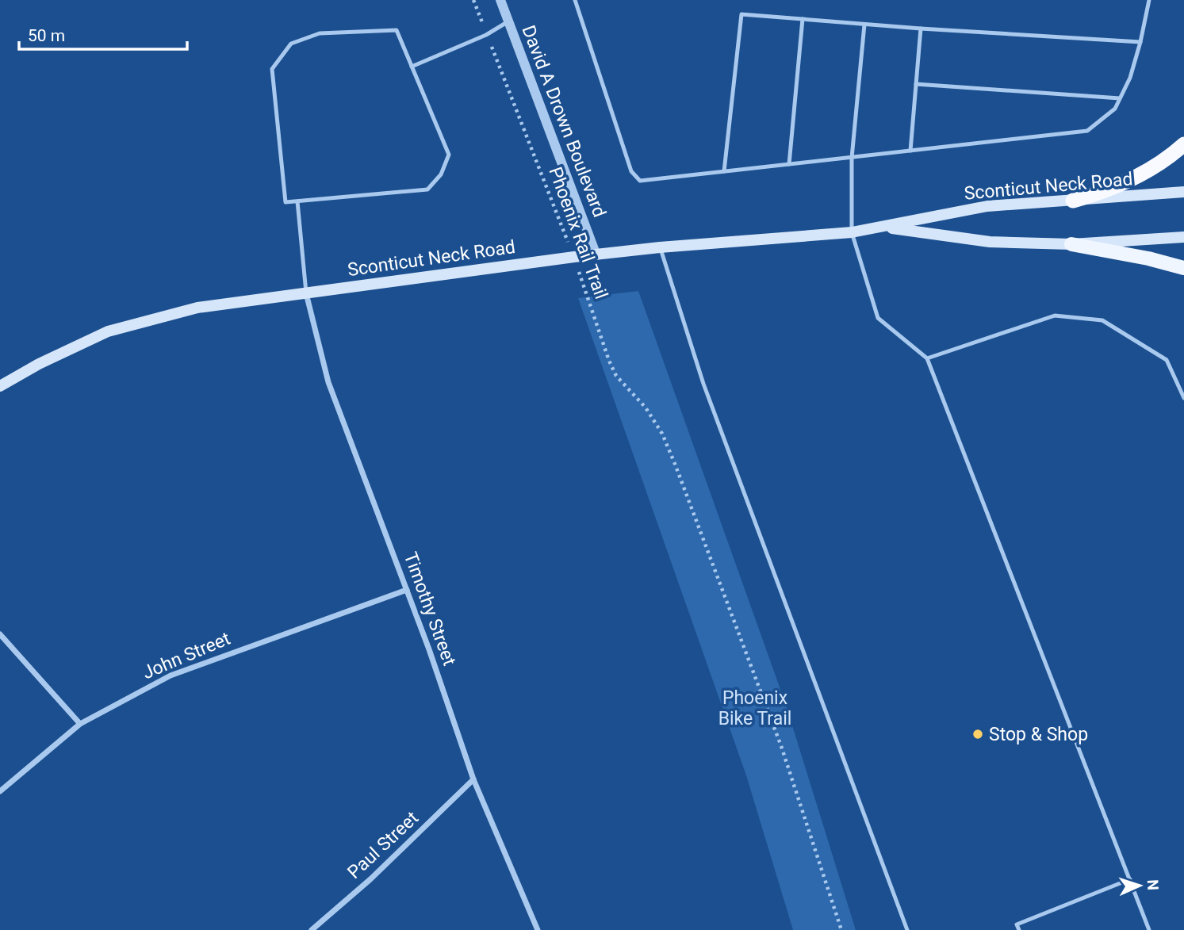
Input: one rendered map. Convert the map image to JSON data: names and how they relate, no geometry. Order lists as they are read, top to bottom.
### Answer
{
  "streets": {
    "main road": ["Sconticut Neck Road"],
    "street": [
      "David A Drown Boulevard",
      "Timothy Street",
      "John Street",
      "Paul Street"
    ],
    "path": ["Phoenix Rail Trail"]
  },
  "crossings": [
    ["David A Drown Boulevard", "Sconticut Neck Road"],
    ["Sconticut Neck Road", "Phoenix Rail Trail"],
    ["Sconticut Neck Road", "Timothy Street"],
    ["Timothy Street", "John Street"],
    ["Timothy Street", "Paul Street"]
  ],
  "parks": ["Phoenix Bike Trail"],
  "places": ["Stop & Shop"],
  "scale_bar": "50 m",
  "north": "right"
}
